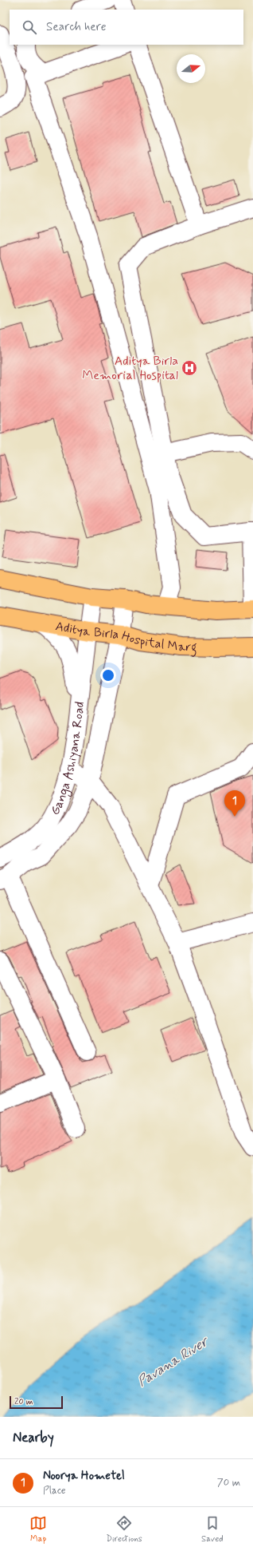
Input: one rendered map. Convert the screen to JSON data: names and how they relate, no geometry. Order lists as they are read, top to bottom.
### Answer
{
  "streets": {
    "main road": ["Aditya Birla Hospital Marg"],
    "street": ["Ganga Ashiyana Road"]
  },
  "crossings": [
    ["Aditya Birla Hospital Marg", "Ganga Ashiyana Road"]
  ],
  "water": ["Pavana River"],
  "places": {
    "hospital": ["Aditya Birla Memorial Hospital"]
  },
  "scale_bar": "20 m",
  "north": "right",
  "page": {
    "search": "Search here",
    "pins": "1",
    "scale": "20 m",
    "heading": "Nearby",
    "list": [
      {
        "mark": "1",
        "name": "Noorya Hometel",
        "note": "Place",
        "value": "70 m"
      }
    ],
    "nav": ["Map", "Directions", "Saved"]
  }
}
